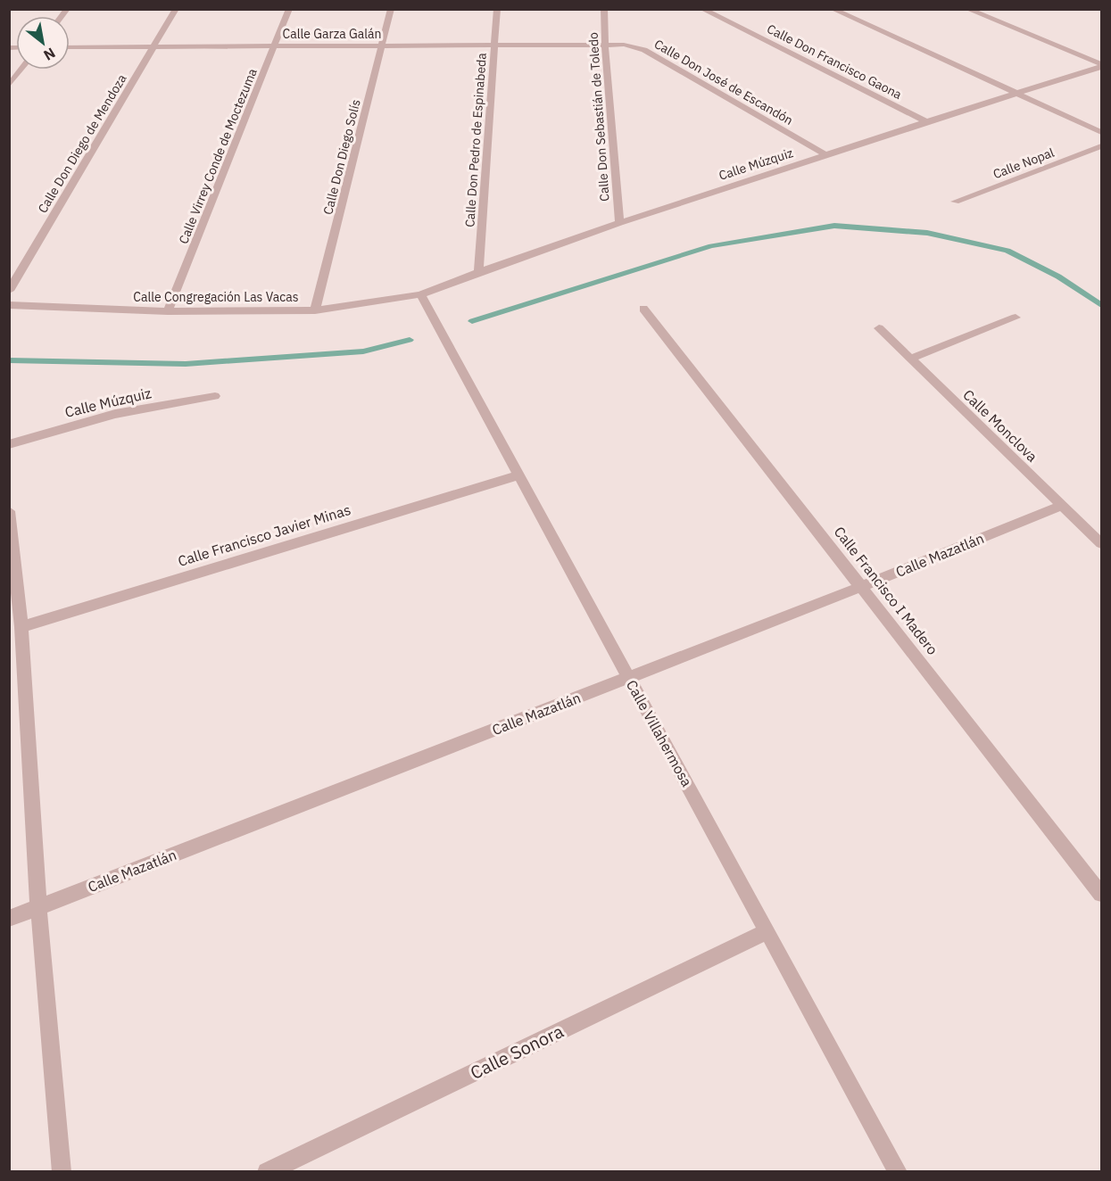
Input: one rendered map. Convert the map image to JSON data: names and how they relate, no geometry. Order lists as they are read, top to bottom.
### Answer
{
  "streets": {
    "street": [
      "Calle Garza Galán",
      "Calle Don Francisco Gaona",
      "Calle Don José de Escandón",
      "Calle Don Sebastián de Toledo",
      "Calle Don Pedro de Espinabeda",
      "Calle Don Diego de Mendoza",
      "Calle Virrey Conde de Moctezuma",
      "Calle Don Diego Solís",
      "Calle Nopal",
      "Calle Múzquiz",
      "Calle Congregación Las Vacas",
      "Calle Monclova",
      "Calle Francisco Javier Minas",
      "Calle Mazatlán",
      "Calle Francisco I Madero",
      "Calle Villahermosa",
      "Calle Sonora"
    ]
  },
  "crossings": [
    ["Calle Garza Galán", "Calle Don José de Escandón"],
    ["Calle Garza Galán", "Calle Don Sebastián de Toledo"],
    ["Calle Garza Galán", "Calle Don Pedro de Espinabeda"],
    ["Calle Garza Galán", "Calle Don Diego de Mendoza"],
    ["Calle Garza Galán", "Calle Virrey Conde de Moctezuma"],
    ["Calle Garza Galán", "Calle Don Diego Solís"],
    ["Calle Don Francisco Gaona", "Calle Múzquiz"],
    ["Calle Don José de Escandón", "Calle Don Sebastián de Toledo"],
    ["Calle Don José de Escandón", "Calle Múzquiz"],
    ["Calle Don Sebastián de Toledo", "Calle Múzquiz"],
    ["Calle Don Pedro de Espinabeda", "Calle Múzquiz"],
    ["Calle Virrey Conde de Moctezuma", "Calle Congregación Las Vacas"],
    ["Calle Don Diego Solís", "Calle Congregación Las Vacas"],
    ["Calle Múzquiz", "Calle Congregación Las Vacas"],
    ["Calle Múzquiz", "Calle Villahermosa"],
    ["Calle Congregación Las Vacas", "Calle Villahermosa"],
    ["Calle Monclova", "Calle Mazatlán"],
    ["Calle Francisco Javier Minas", "Calle Villahermosa"],
    ["Calle Mazatlán", "Calle Francisco I Madero"],
    ["Calle Mazatlán", "Calle Villahermosa"],
    ["Calle Villahermosa", "Calle Sonora"]
  ],
  "north": "bottom right"
}
